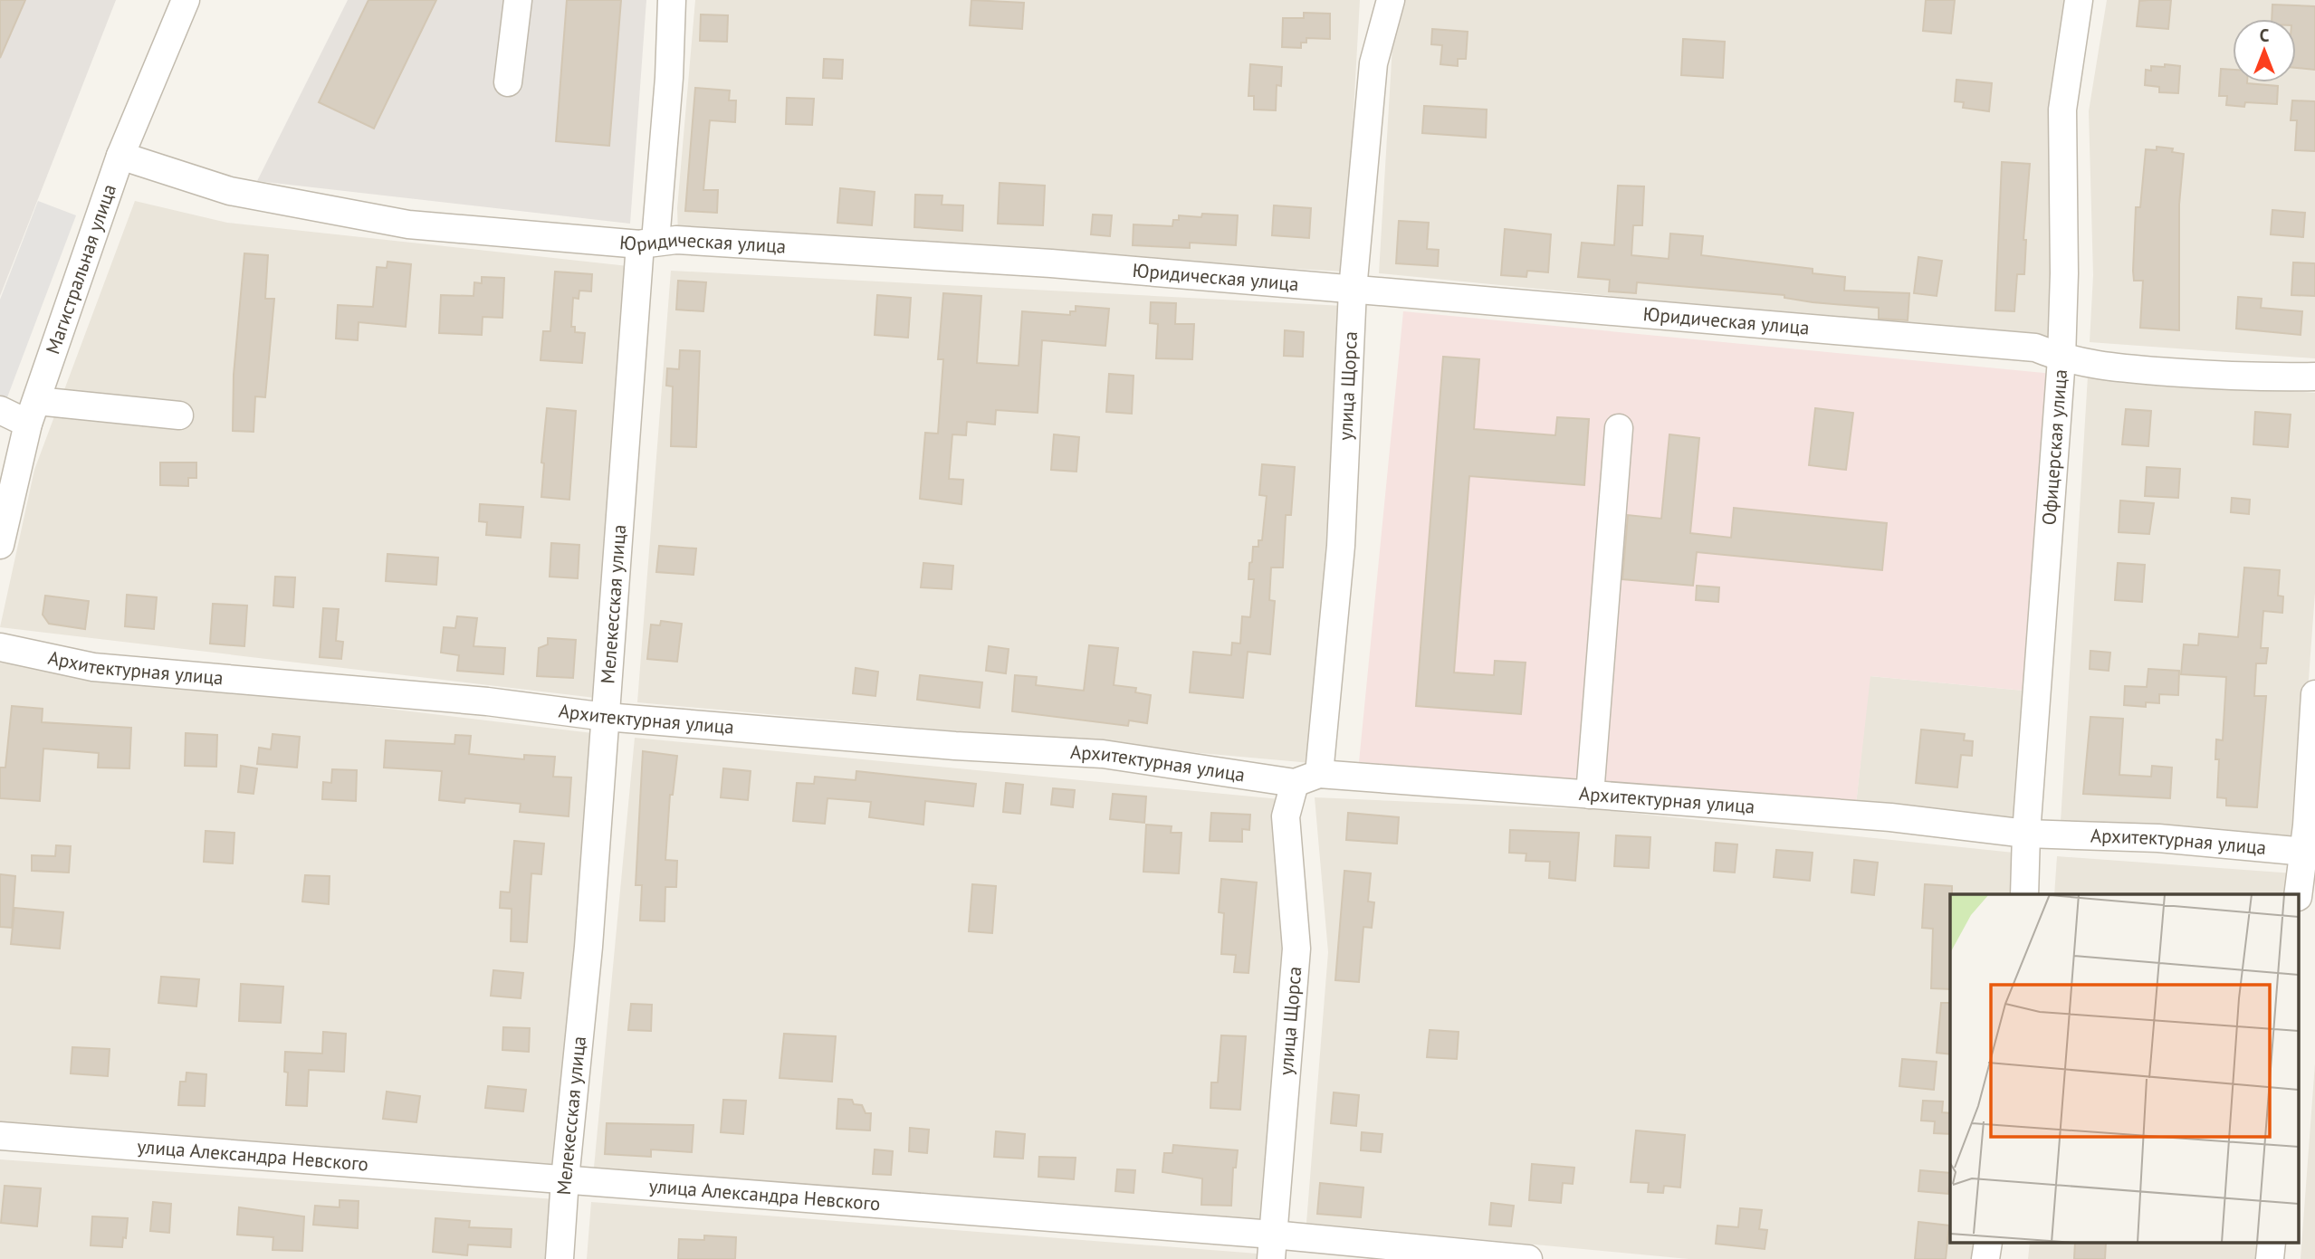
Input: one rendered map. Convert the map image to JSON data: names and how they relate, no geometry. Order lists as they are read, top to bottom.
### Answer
{
  "streets": {
    "street": [
      "Юридическая улица",
      "Магистральная улица",
      "улица Щорса",
      "Офицерская улица",
      "Мелекесская улица",
      "Архитектурная улица",
      "улица Александра Невского"
    ]
  },
  "crossings": [
    ["Юридическая улица", "Магистральная улица"],
    ["Юридическая улица", "улица Щорса"],
    ["Юридическая улица", "Офицерская улица"],
    ["Юридическая улица", "Мелекесская улица"],
    ["улица Щорса", "Архитектурная улица"],
    ["улица Щорса", "улица Александра Невского"],
    ["Офицерская улица", "Архитектурная улица"],
    ["Мелекесская улица", "Архитектурная улица"],
    ["Мелекесская улица", "улица Александра Невского"]
  ],
  "north": "top"
}
